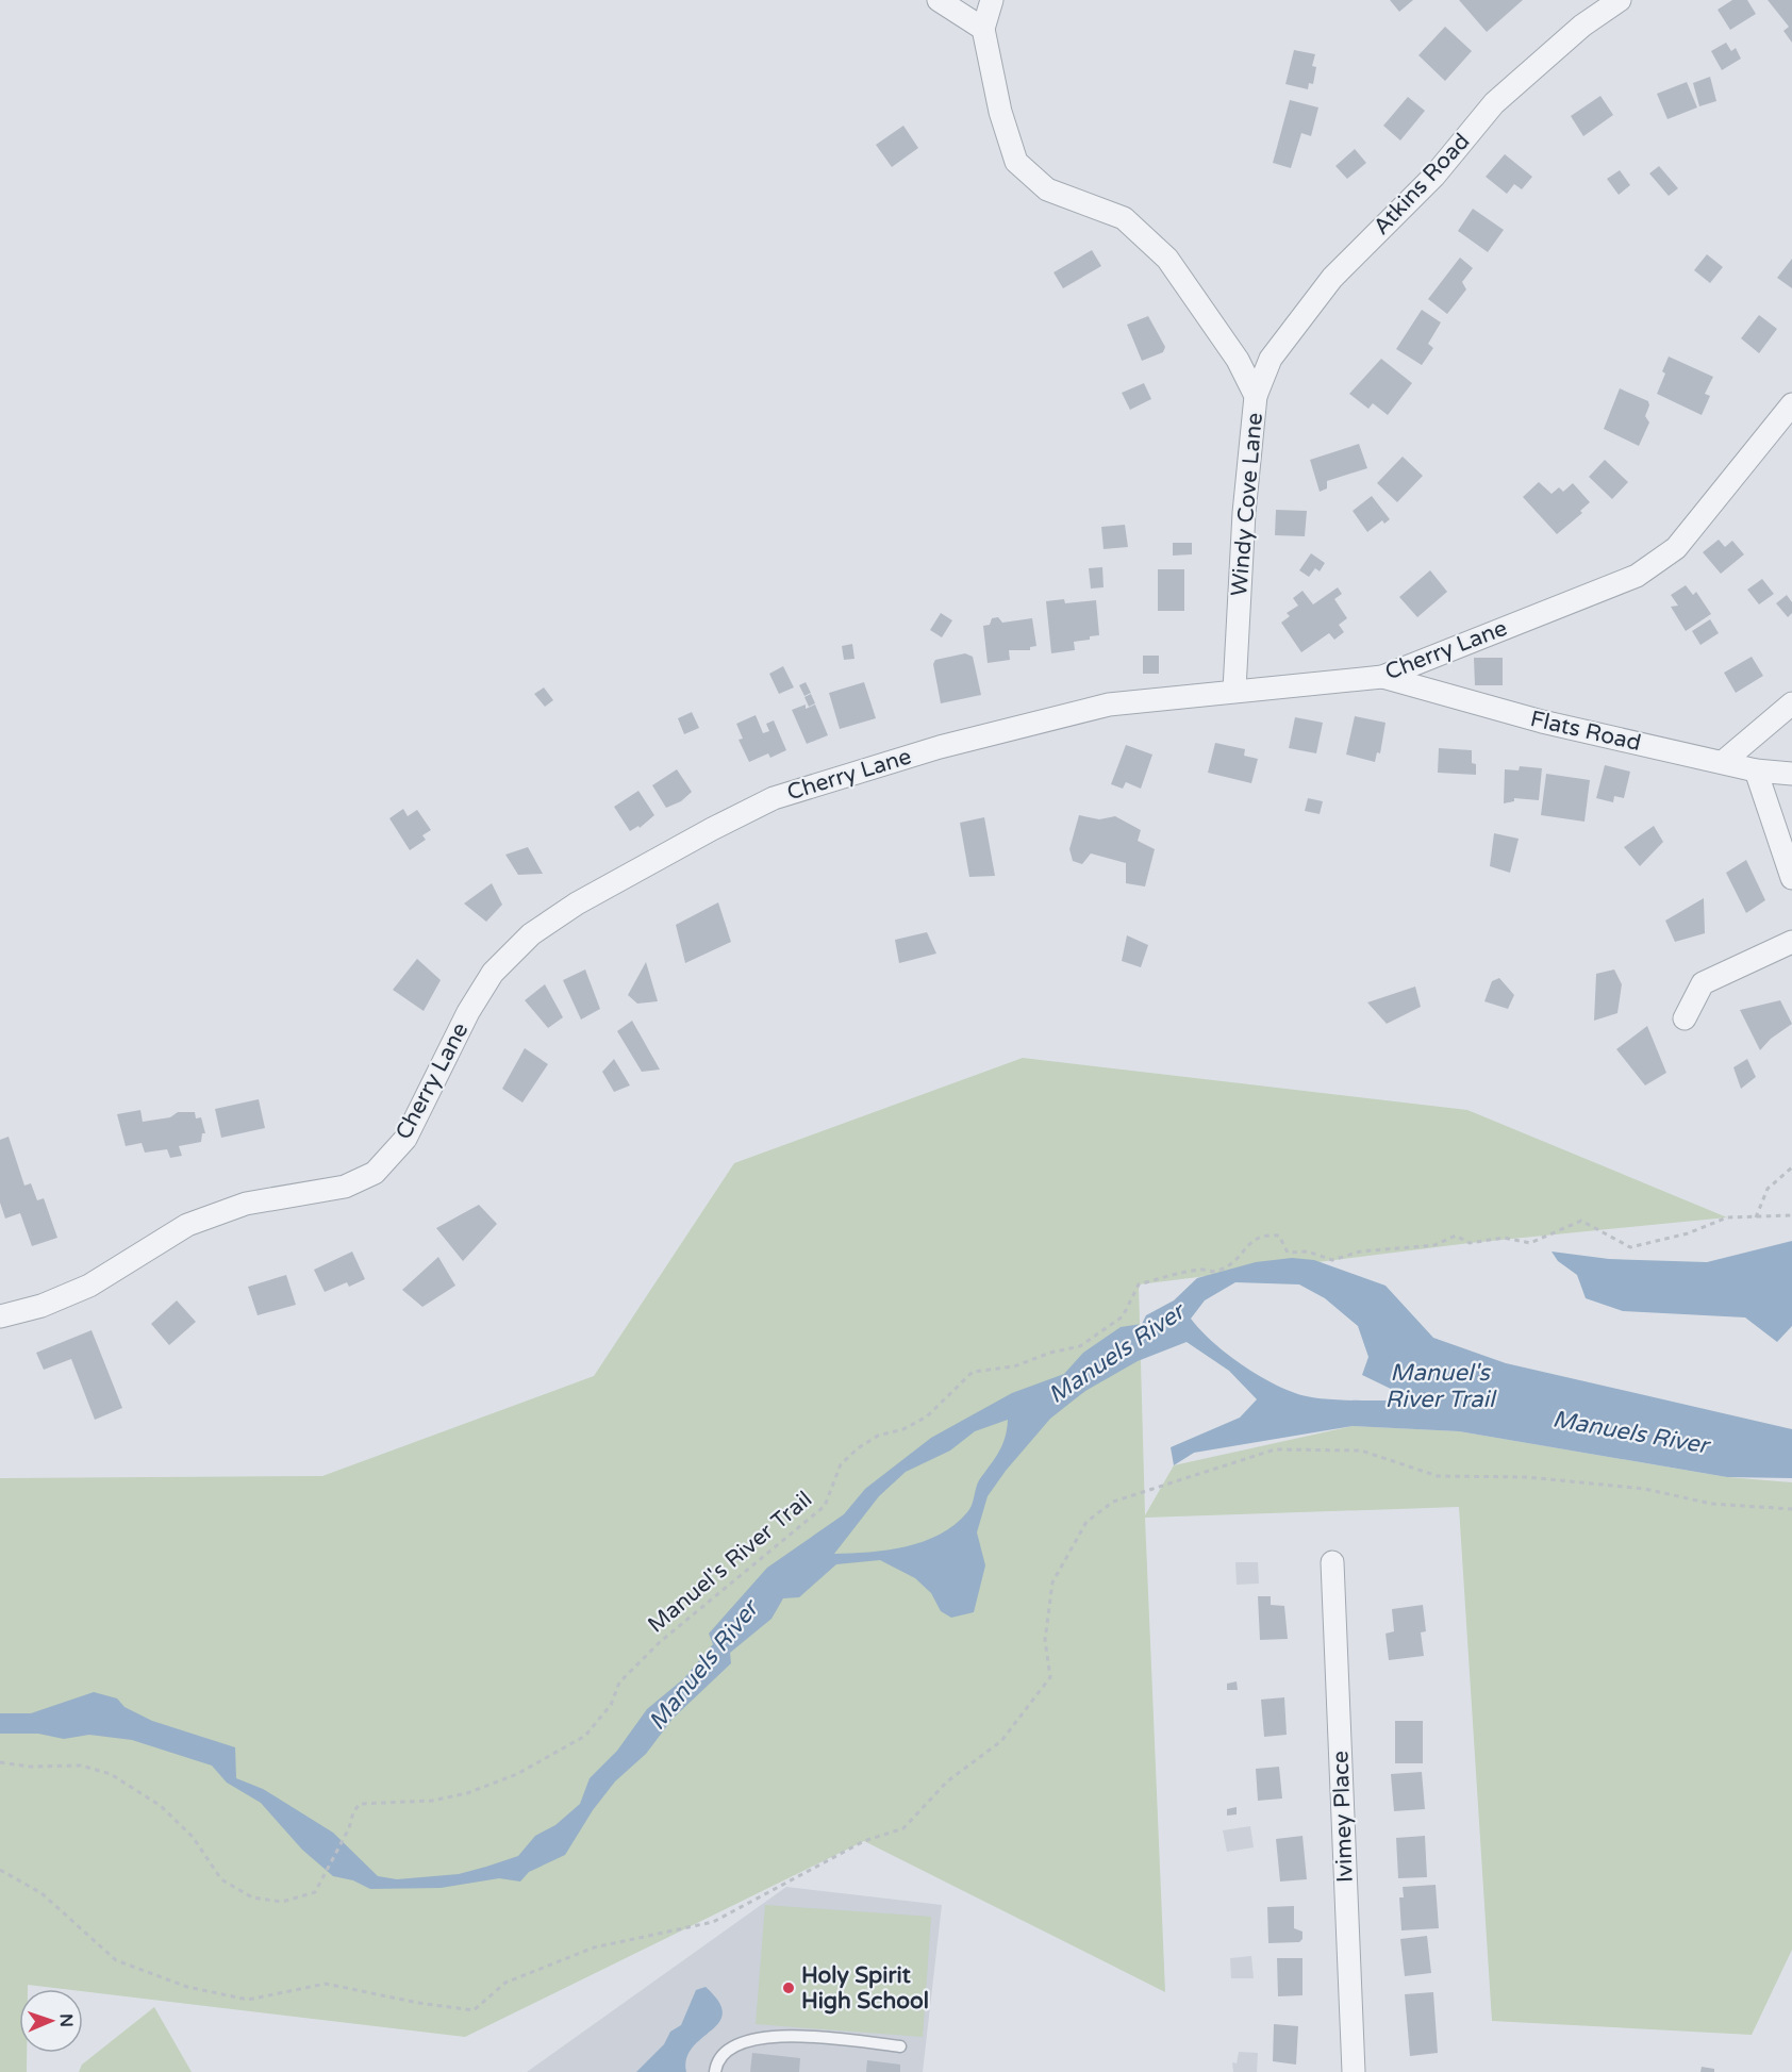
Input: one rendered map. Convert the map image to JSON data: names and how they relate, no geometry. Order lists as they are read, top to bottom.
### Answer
{
  "streets": {
    "street": [
      "Atkins Road",
      "Windy Cove Lane",
      "Cherry Lane",
      "Flats Road",
      "Ivimey Place"
    ],
    "path": ["Manuel's River Trail"]
  },
  "crossings": [
    ["Atkins Road", "Windy Cove Lane"],
    ["Windy Cove Lane", "Cherry Lane"],
    ["Cherry Lane", "Flats Road"]
  ],
  "water": ["Manuels River", "Manuel's River Trail"],
  "places": ["Holy Spirit High School"],
  "north": "right"
}
